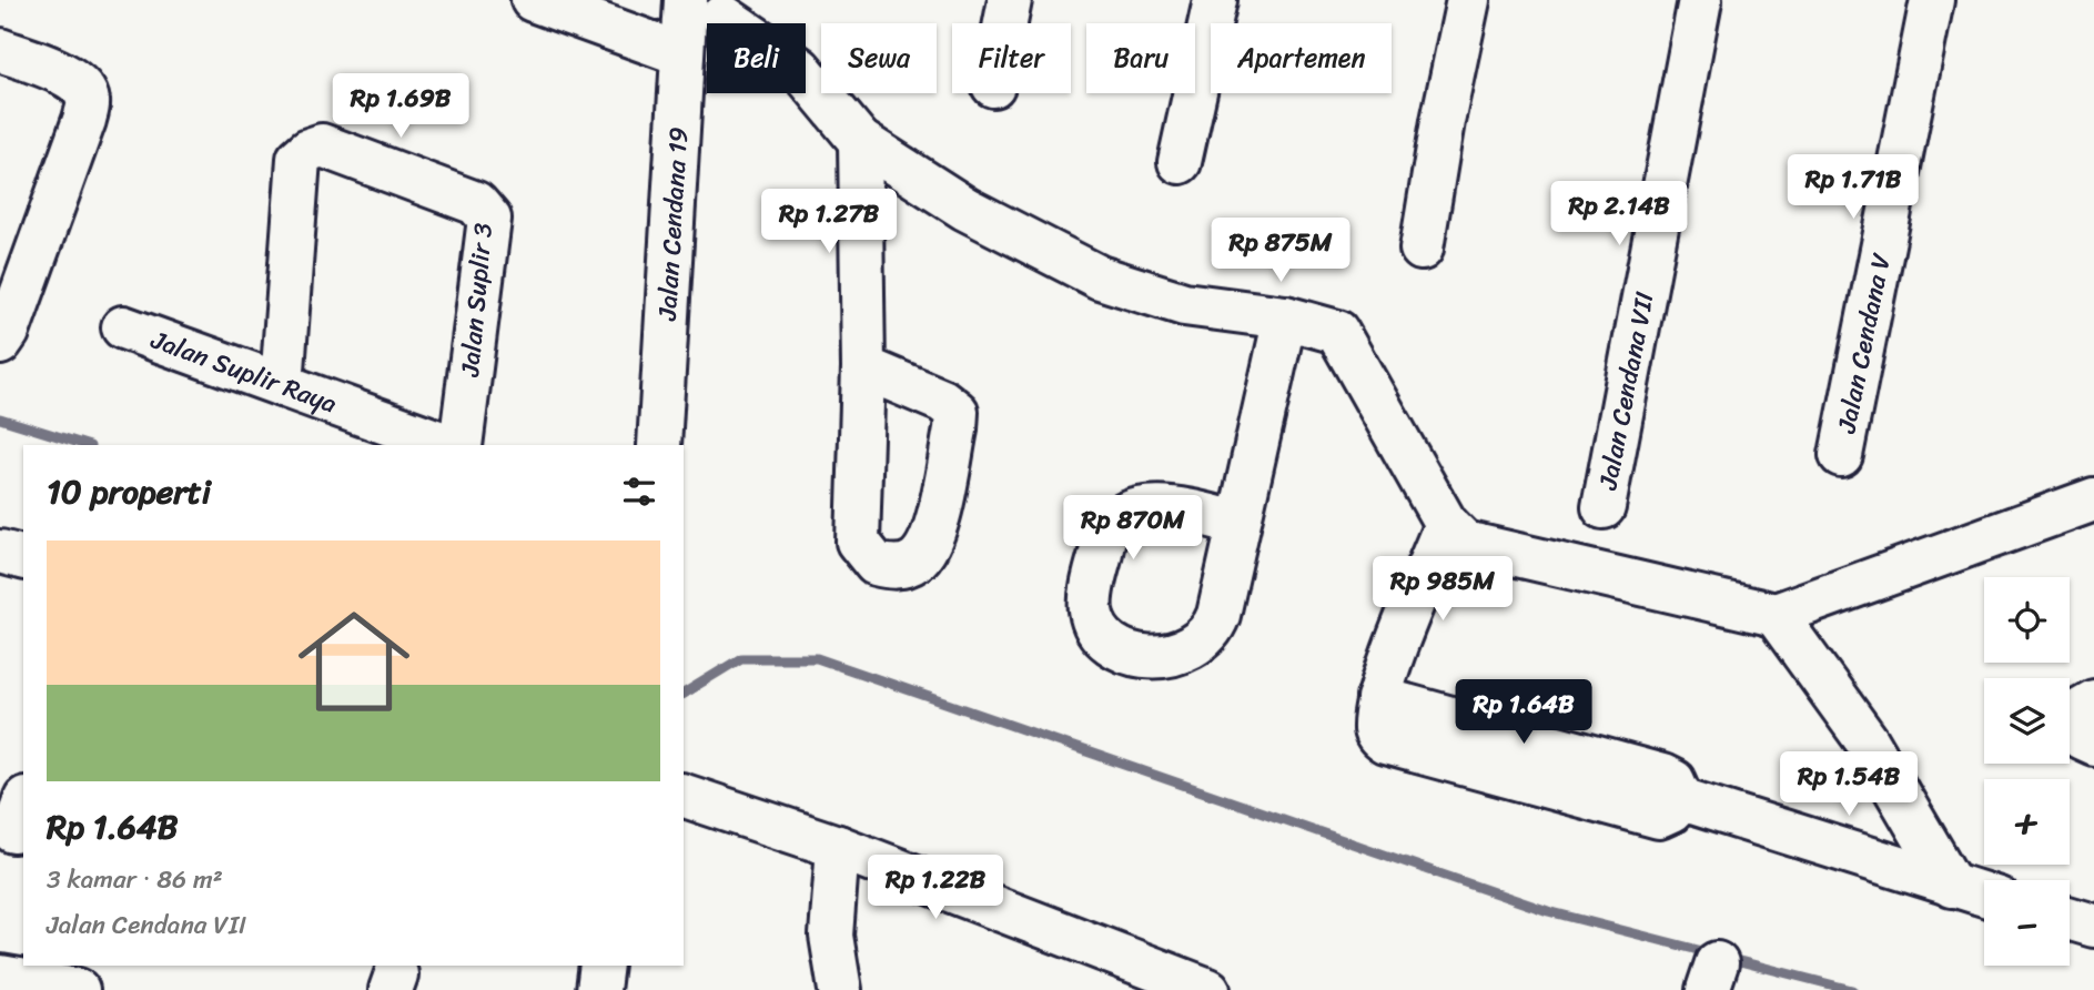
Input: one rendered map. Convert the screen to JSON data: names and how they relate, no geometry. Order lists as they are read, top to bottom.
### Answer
{
  "streets": {
    "street": [
      "Jalan Cendana 19",
      "Jalan Suplir 3",
      "Jalan Cendana V",
      "Jalan Suplir Raya",
      "Jalan Cendana VII"
    ]
  },
  "crossings": [
    ["Jalan Suplir 3", "Jalan Suplir Raya"]
  ],
  "page": {
    "chip": [
      "Beli",
      "Sewa",
      "Filter",
      "Baru",
      "Apartemen"
    ],
    "price": [
      "Rp 1.69B",
      "Rp 1.71B",
      "Rp 2.14B",
      "Rp 1.27B",
      "Rp 875M",
      "Rp 870M",
      "Rp 985M",
      "Rp 1.64B",
      "Rp 1.54B",
      "Rp 1.22B"
    ],
    "heading": "10 properti",
    "list": [
      {
        "name": "Rp 1.64B",
        "note": "3 kamar · 86 m² · Jalan Cendana VII"
      }
    ],
    "map_buttons": ["+", "−"]
  }
}
